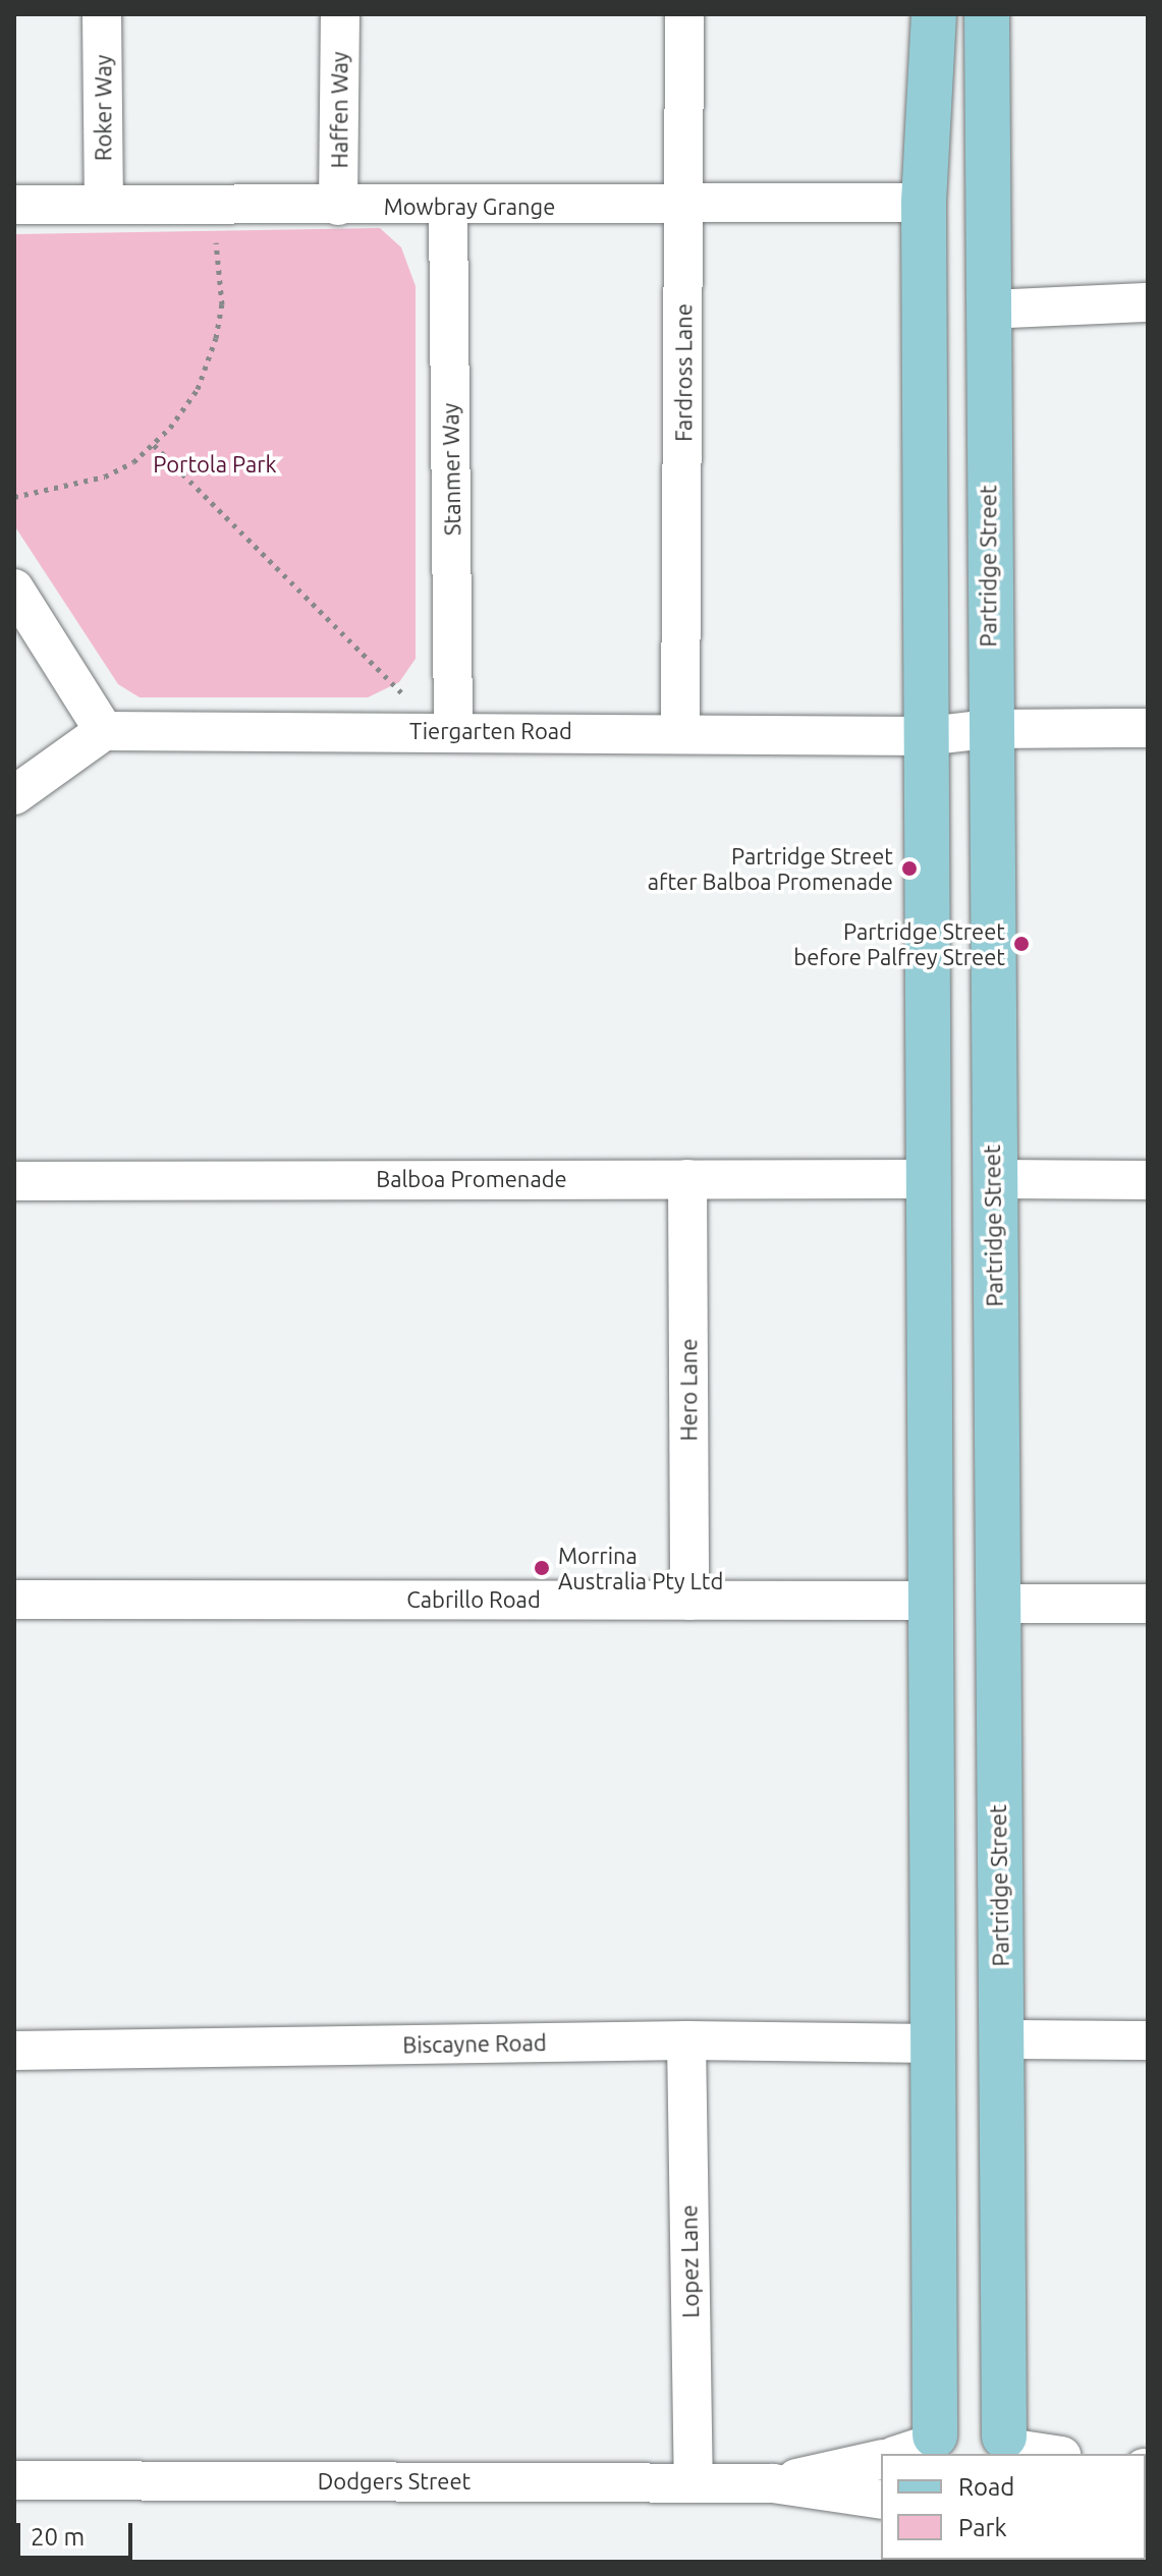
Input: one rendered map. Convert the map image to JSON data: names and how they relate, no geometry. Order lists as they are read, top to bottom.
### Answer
{
  "streets": {
    "main road": ["Partridge Street"],
    "street": [
      "Roker Way",
      "Haffen Way",
      "Mowbray Grange",
      "Fardross Lane",
      "Stanmer Way",
      "Tiergarten Road",
      "Balboa Promenade",
      "Hero Lane",
      "Cabrillo Road",
      "Biscayne Road",
      "Lopez Lane",
      "Dodgers Street"
    ]
  },
  "crossings": [
    ["Roker Way", "Mowbray Grange"],
    ["Haffen Way", "Mowbray Grange"],
    ["Mowbray Grange", "Fardross Lane"],
    ["Mowbray Grange", "Stanmer Way"],
    ["Fardross Lane", "Tiergarten Road"],
    ["Stanmer Way", "Tiergarten Road"],
    ["Partridge Street", "Tiergarten Road"],
    ["Balboa Promenade", "Hero Lane"],
    ["Hero Lane", "Cabrillo Road"],
    ["Biscayne Road", "Lopez Lane"],
    ["Lopez Lane", "Dodgers Street"]
  ],
  "parks": ["Portola Park"],
  "places": ["Partridge Street after Balboa Promenade", "Partridge Street before Palfrey Street", "Morrina Australia Pty Ltd"],
  "legend": ["Road", "Park"],
  "scale_bar": "20 m"
}
